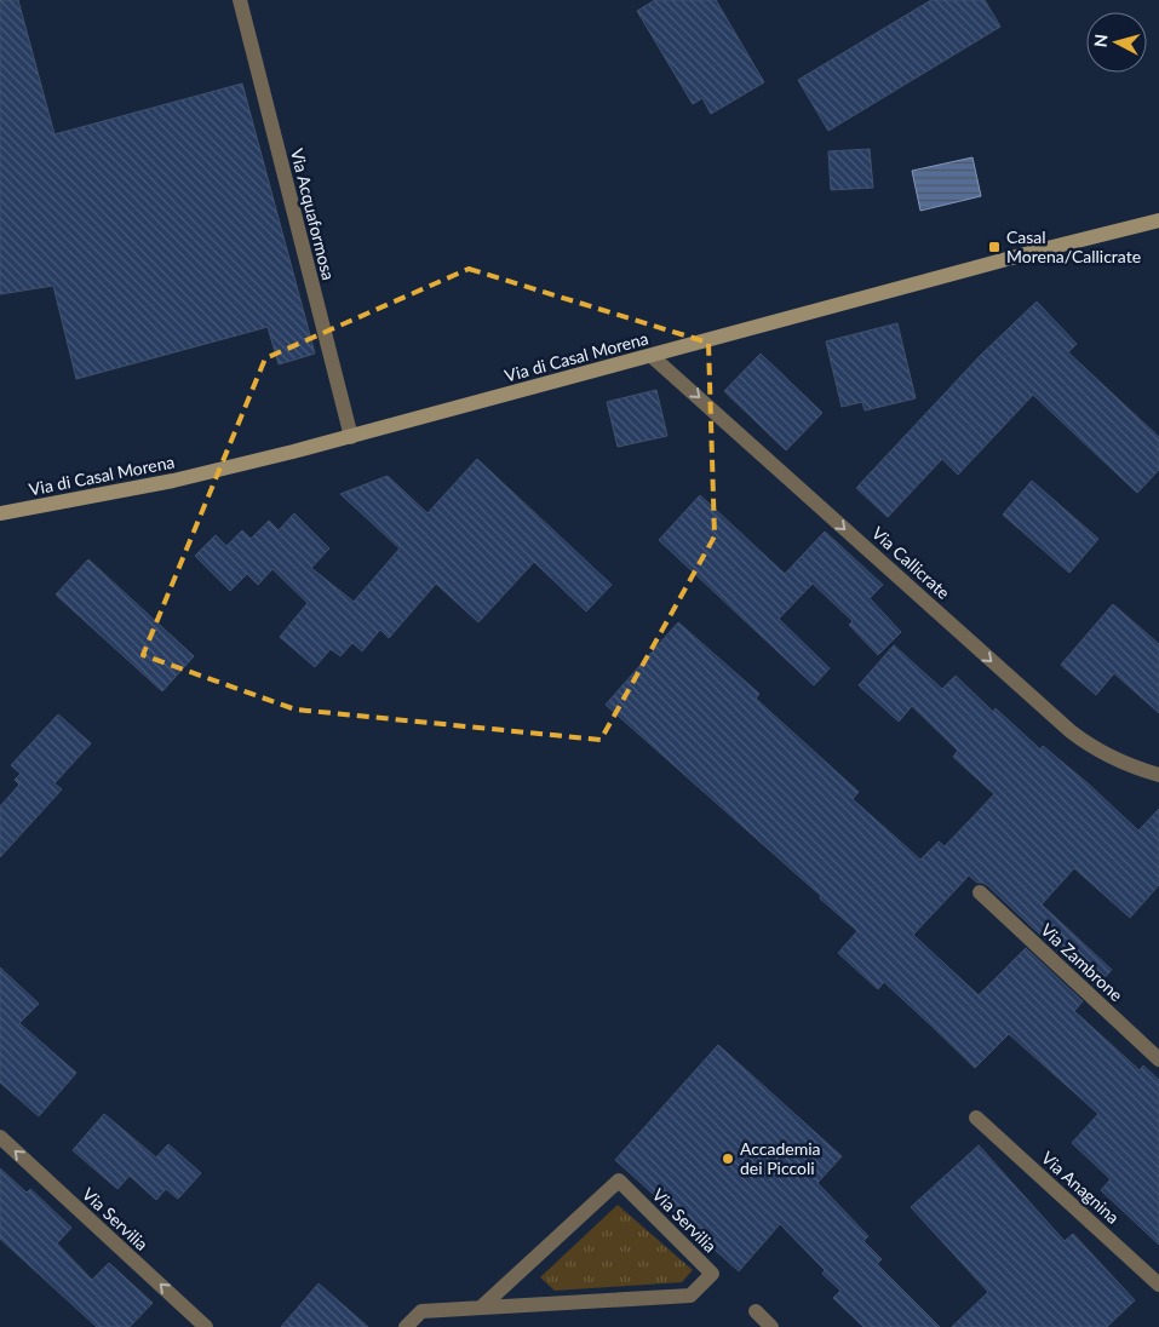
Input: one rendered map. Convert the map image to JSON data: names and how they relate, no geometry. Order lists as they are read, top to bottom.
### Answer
{
  "streets": {
    "main road": ["Via di Casal Morena"],
    "street": [
      "Via Acquaformosa",
      "Via Callicrate",
      "Via Zambrone",
      "Via Anagnina",
      "Via Servilia"
    ]
  },
  "crossings": [
    ["Via Acquaformosa", "Via di Casal Morena"],
    ["Via di Casal Morena", "Via Callicrate"]
  ],
  "one_way": ["Via Callicrate"],
  "places": {
    "transit": ["Casal Morena/Callicrate"],
    "other": ["Accademia dei Piccoli"]
  },
  "north": "left"
}
